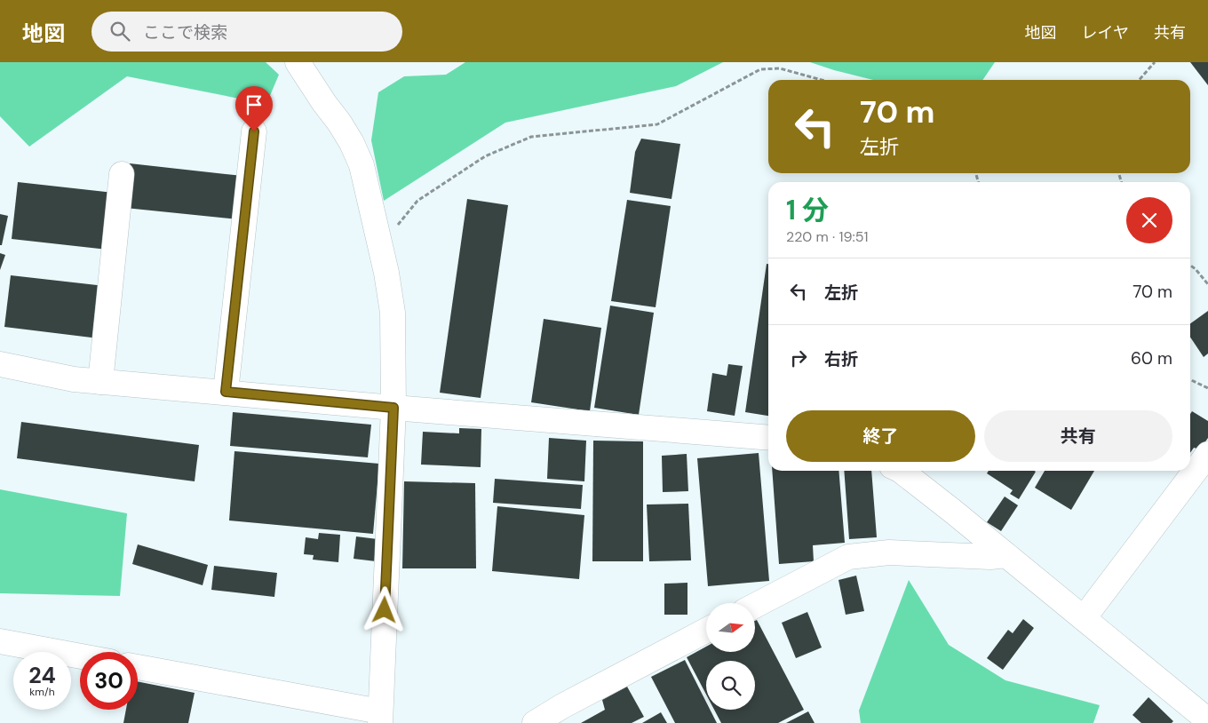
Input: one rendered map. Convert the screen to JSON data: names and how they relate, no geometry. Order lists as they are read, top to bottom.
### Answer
{
  "north": "right",
  "page": {
    "header": "地図",
    "search": "ここで検索",
    "nav": ["地図", "レイヤ", "共有"],
    "turn": ["70 m", "左折"],
    "heading": ["1 分", "220 m · 19:51"],
    "list": [
      {
        "name": "左折",
        "value": "70 m"
      },
      {
        "name": "右折",
        "value": "60 m"
      }
    ],
    "buttons": ["終了", "共有"],
    "speed": "24 km/h",
    "limit": "30"
  }
}
